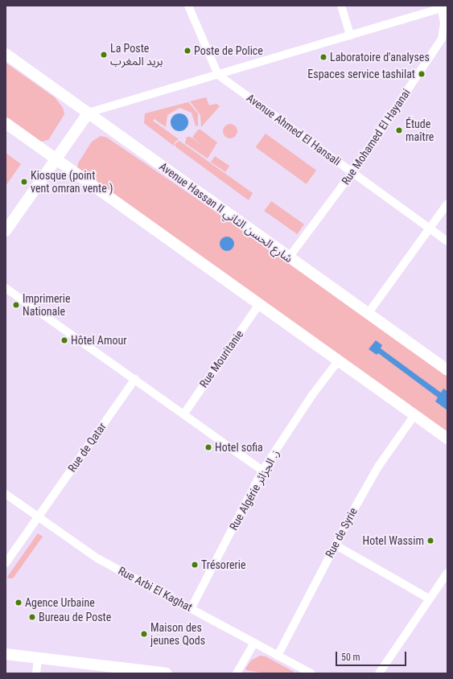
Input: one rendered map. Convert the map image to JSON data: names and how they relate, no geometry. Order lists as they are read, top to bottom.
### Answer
{
  "streets": {
    "main road": ["Avenue Hassan II شارع الحسن الثاني"],
    "street": [
      "Avenue Ahmed El Hansali",
      "Rue Mohamed El Hayanai",
      "Rue Mouritanie",
      "Rue de Qatar",
      "Rue Algérie ز. الجزائر",
      "Rue de Syrie",
      "Rue Arbi El Kaghat"
    ]
  },
  "crossings": [
    ["Avenue Ahmed El Hansali", "Rue Mohamed El Hayanai"],
    ["Rue Mohamed El Hayanai", "Avenue Hassan II شارع الحسن الثاني"],
    ["Rue de Qatar", "Rue Arbi El Kaghat"],
    ["Rue Algérie ز. الجزائر", "Rue Arbi El Kaghat"],
    ["Rue de Syrie", "Rue Arbi El Kaghat"]
  ],
  "places": [
    "Poste de Police",
    "La Poste بريد المغرب",
    "Laboratoire d'analyses",
    "Espaces service tashilat",
    "Étude maître",
    "Kiosque (point vent omran vente )",
    "Imprimerie Nationale",
    "Hôtel Amour",
    "Hotel sofia",
    "Hotel Wassim",
    "Trésorerie",
    "Agence Urbaine",
    "Bureau de Poste",
    "Maison des jeunes Qods"
  ],
  "scale_bar": "50 m"
}
